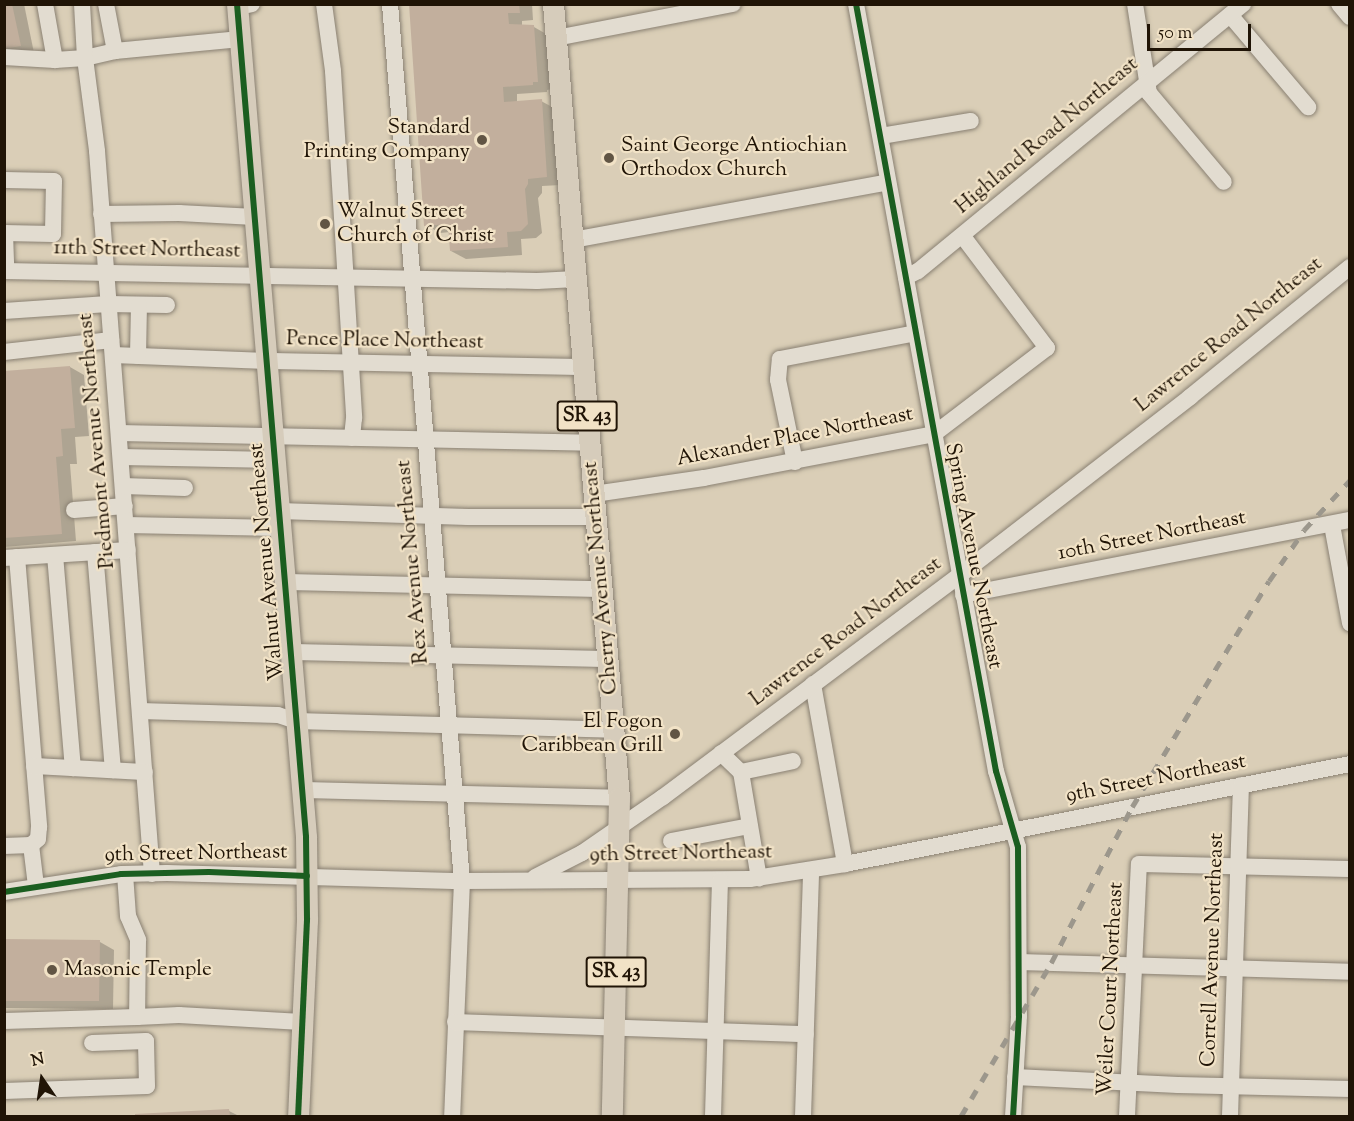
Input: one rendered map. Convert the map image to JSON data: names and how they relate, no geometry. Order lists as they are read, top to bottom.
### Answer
{
  "streets": {
    "main road": ["SR 43", "Walnut Avenue Northeast", "Cherry Avenue Northeast"],
    "street": [
      "Highland Road Northeast",
      "11th Street Northeast",
      "Lawrence Road Northeast",
      "Pence Place Northeast",
      "Alexander Place Northeast",
      "Piedmont Avenue Northeast",
      "10th Street Northeast",
      "Spring Avenue Northeast",
      "Rex Avenue Northeast",
      "9th Street Northeast",
      "Correll Avenue Northeast",
      "Weiler Court Northeast"
    ]
  },
  "crossings": [
    ["Highland Road Northeast", "Alexander Place Northeast"],
    ["Highland Road Northeast", "Spring Avenue Northeast"],
    ["11th Street Northeast", "Piedmont Avenue Northeast"],
    ["11th Street Northeast", "Walnut Avenue Northeast"],
    ["11th Street Northeast", "Rex Avenue Northeast"],
    ["11th Street Northeast", "Cherry Avenue Northeast"],
    ["Lawrence Road Northeast", "Spring Avenue Northeast"],
    ["Lawrence Road Northeast", "Cherry Avenue Northeast"],
    ["Lawrence Road Northeast", "9th Street Northeast"],
    ["Pence Place Northeast", "Piedmont Avenue Northeast"],
    ["Pence Place Northeast", "Walnut Avenue Northeast"],
    ["Pence Place Northeast", "Rex Avenue Northeast"],
    ["Pence Place Northeast", "Cherry Avenue Northeast"],
    ["Alexander Place Northeast", "Spring Avenue Northeast"],
    ["Alexander Place Northeast", "Cherry Avenue Northeast"],
    ["Piedmont Avenue Northeast", "9th Street Northeast"],
    ["10th Street Northeast", "Spring Avenue Northeast"],
    ["Spring Avenue Northeast", "9th Street Northeast"],
    ["Walnut Avenue Northeast", "9th Street Northeast"],
    ["Rex Avenue Northeast", "9th Street Northeast"],
    ["Cherry Avenue Northeast", "9th Street Northeast"],
    ["9th Street Northeast", "Correll Avenue Northeast"],
    ["Correll Avenue Northeast", "Weiler Court Northeast"]
  ],
  "places": [
    "Standard Printing Company",
    "Saint George Antiochian Orthodox Church",
    "Walnut Street Church of Christ",
    "El Fogon Caribbean Grill",
    "Masonic Temple"
  ],
  "scale_bar": "50 m",
  "north": "top"
}
